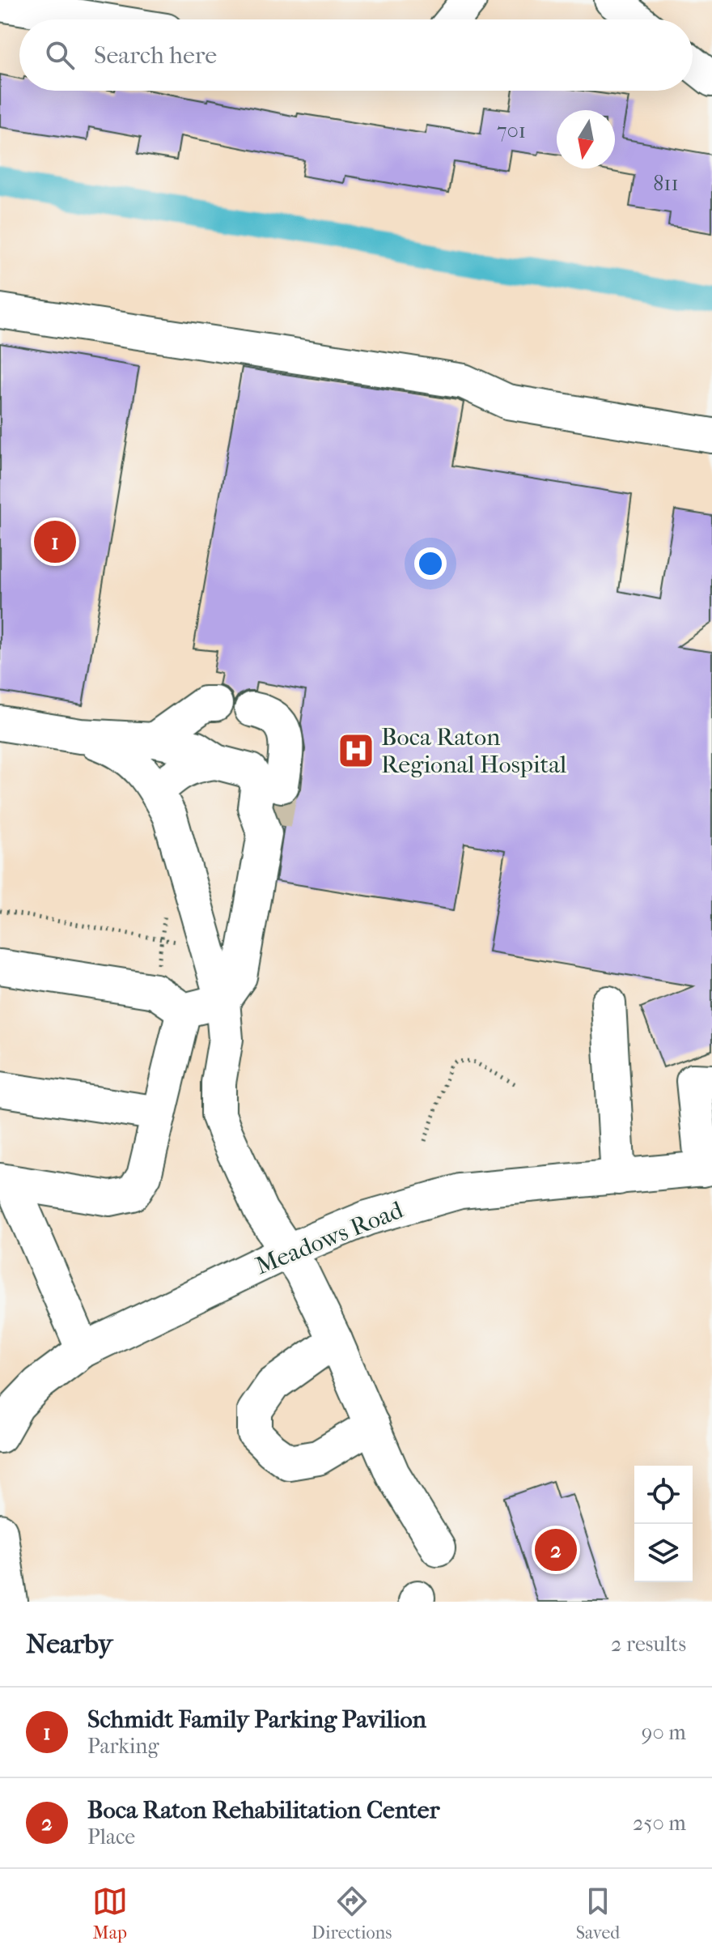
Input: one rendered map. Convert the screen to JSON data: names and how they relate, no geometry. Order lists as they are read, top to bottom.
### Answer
{
  "streets": {
    "street": ["Meadows Road"]
  },
  "places": {
    "hospital": ["Boca Raton Regional Hospital"]
  },
  "house_numbers": ["701", "811"],
  "north": "bottom",
  "page": {
    "search": "Search here",
    "pins": ["1", "2"],
    "heading": ["Nearby", "2 results"],
    "list": [
      {
        "mark": "1",
        "name": "Schmidt Family Parking Pavilion",
        "note": "Parking",
        "value": "90 m"
      },
      {
        "mark": "2",
        "name": "Boca Raton Rehabilitation Center",
        "note": "Place",
        "value": "250 m"
      }
    ],
    "nav": ["Map", "Directions", "Saved"]
  }
}
